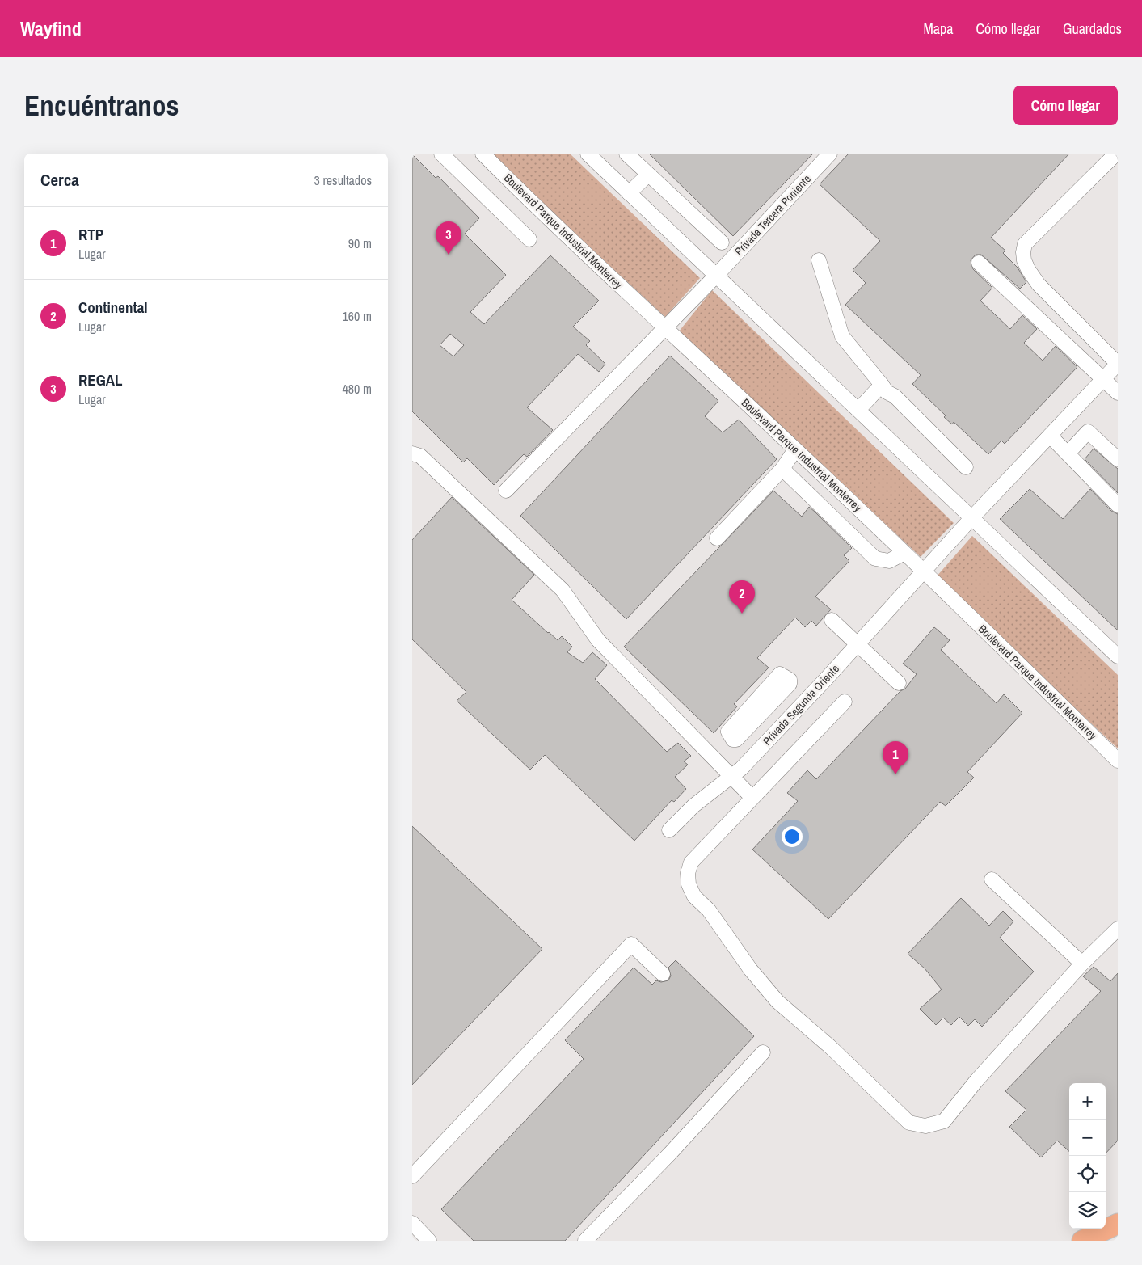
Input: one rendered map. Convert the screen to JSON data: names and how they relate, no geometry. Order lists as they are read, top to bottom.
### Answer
{
  "streets": {
    "street": ["Privada Tercera Poniente", "Boulevard Parque Industrial Monterrey", "Privada Segunda Oriente"]
  },
  "crossings": [
    ["Privada Tercera Poniente", "Boulevard Parque Industrial Monterrey"],
    ["Boulevard Parque Industrial Monterrey", "Privada Segunda Oriente"]
  ],
  "page": {
    "header": "Wayfind",
    "nav": ["Mapa", "Cómo llegar", "Guardados"],
    "buttons": "Cómo llegar",
    "title": "Encuéntranos",
    "heading": ["Cerca", "3 resultados"],
    "list": [
      {
        "mark": "1",
        "name": "RTP",
        "note": "Lugar",
        "value": "90 m"
      },
      {
        "mark": "2",
        "name": "Continental",
        "note": "Lugar",
        "value": "160 m"
      },
      {
        "mark": "3",
        "name": "REGAL",
        "note": "Lugar",
        "value": "480 m"
      }
    ],
    "pins": ["3", "2", "1"],
    "map_buttons": ["+", "−"]
  }
}
